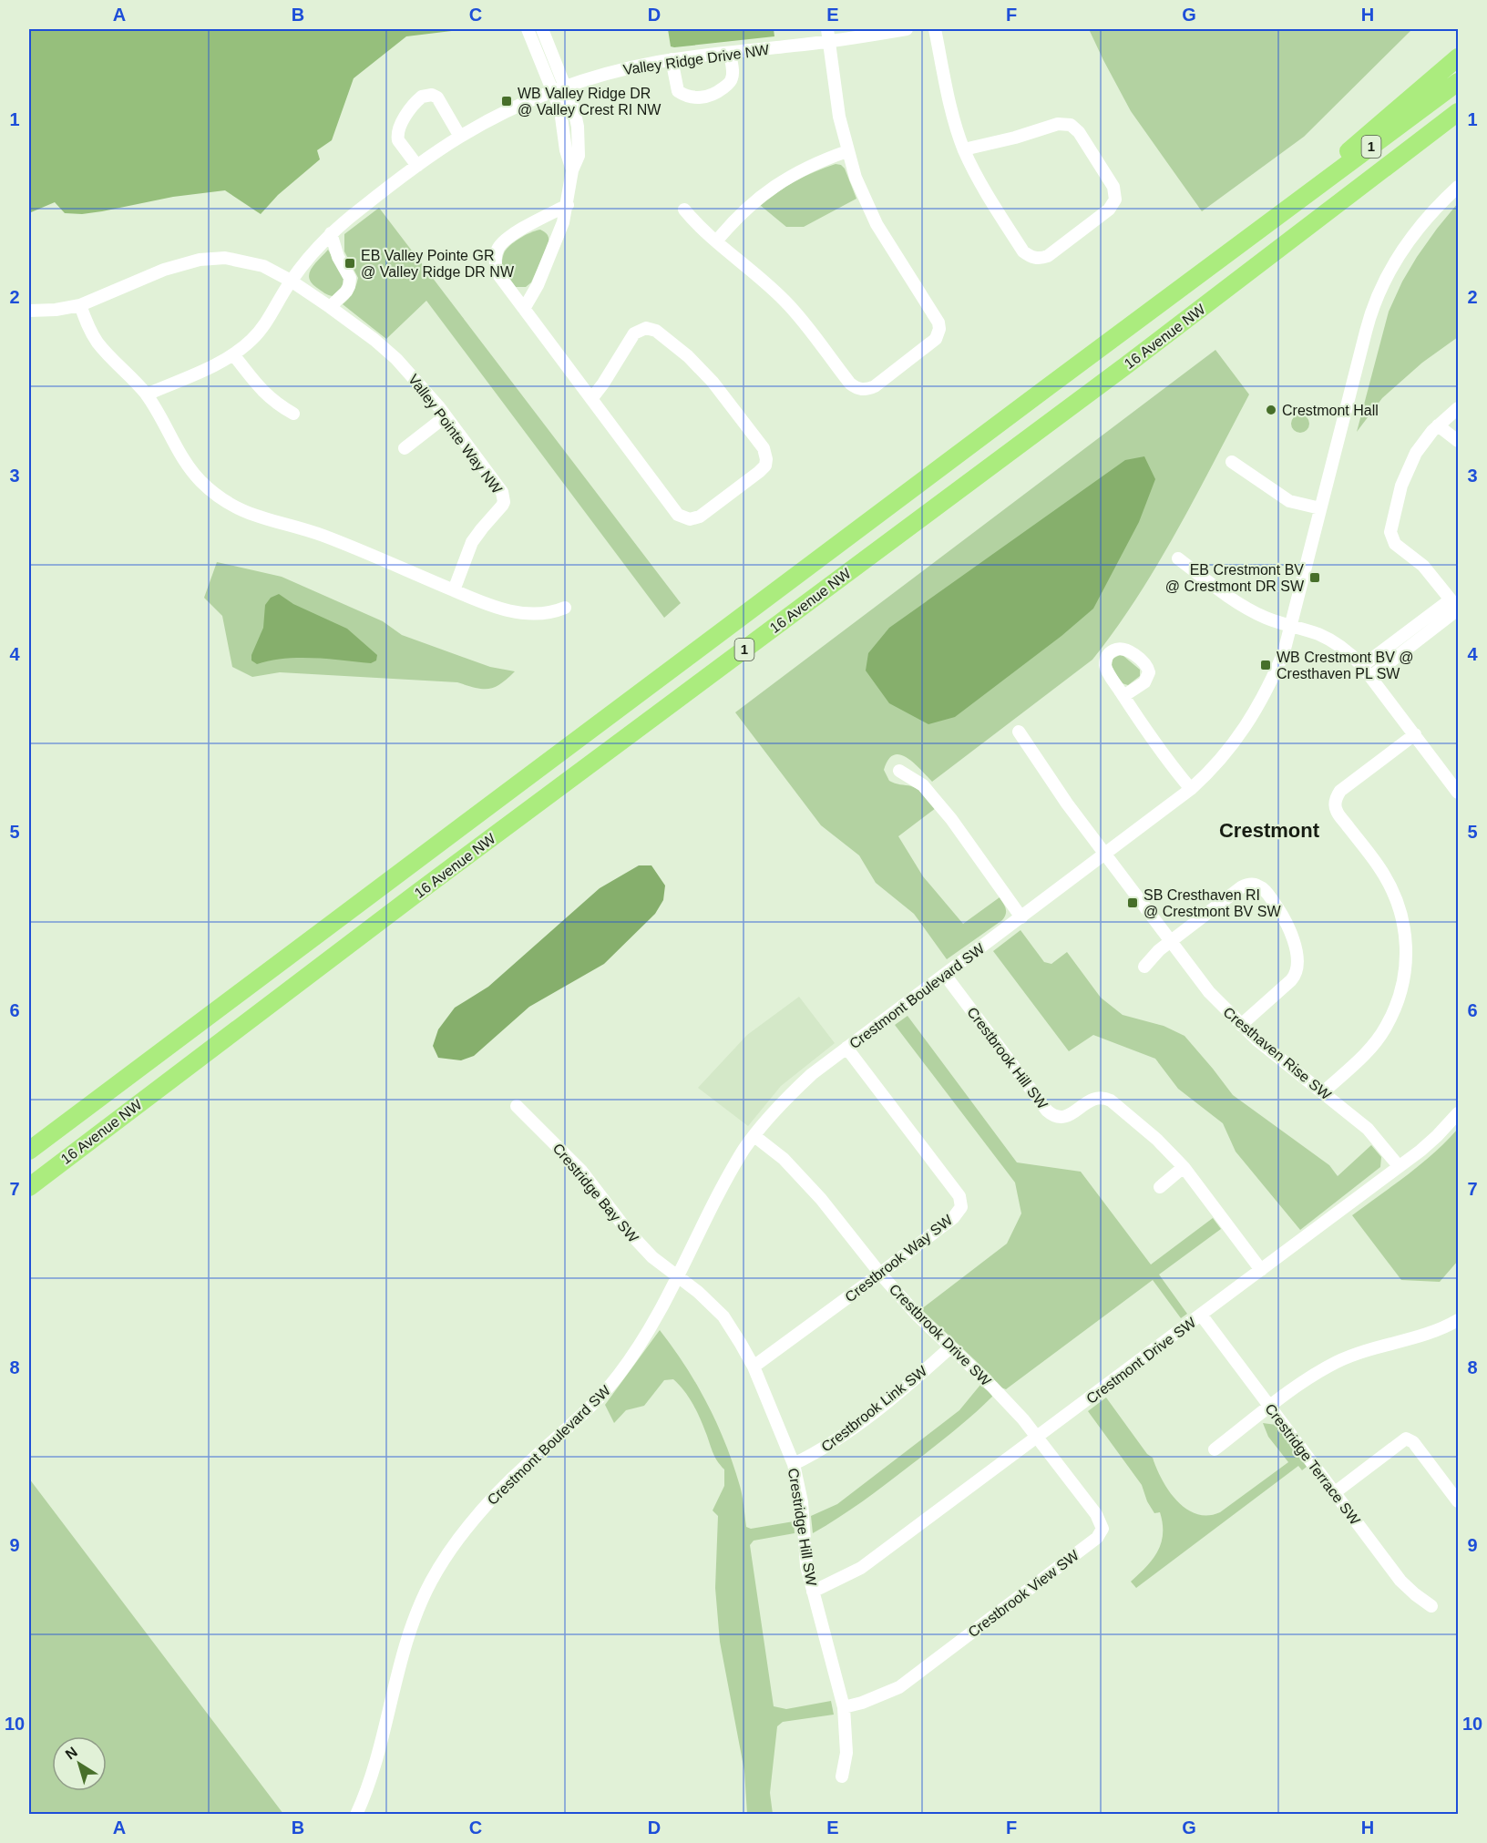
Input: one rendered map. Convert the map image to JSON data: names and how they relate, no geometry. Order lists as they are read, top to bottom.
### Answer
{
  "streets": {
    "highway": ["1", "16 Avenue NW"],
    "street": [
      "Valley Ridge Drive NW",
      "Valley Pointe Way NW",
      "Crestmont Boulevard SW",
      "Cresthaven Rise SW",
      "Crestbrook Hill SW",
      "Crestridge Bay SW",
      "Crestbrook Way SW",
      "Crestbrook Drive SW",
      "Crestmont Drive SW",
      "Crestbrook Link SW",
      "Crestridge Terrace SW",
      "Crestridge Hill SW",
      "Crestbrook View SW"
    ]
  },
  "crossings": [
    ["Valley Ridge Drive NW", "Valley Pointe Way NW"],
    ["Crestmont Boulevard SW", "Cresthaven Rise SW"],
    ["Crestmont Boulevard SW", "Crestbrook Hill SW"],
    ["Crestmont Boulevard SW", "Crestridge Bay SW"],
    ["Crestmont Boulevard SW", "Crestbrook Way SW"],
    ["Crestmont Boulevard SW", "Crestbrook Drive SW"],
    ["Crestmont Boulevard SW", "Crestridge Hill SW"],
    ["Cresthaven Rise SW", "Crestmont Drive SW"],
    ["Crestbrook Hill SW", "Crestmont Drive SW"],
    ["Crestridge Bay SW", "Crestridge Hill SW"],
    ["Crestbrook Way SW", "Crestbrook Drive SW"],
    ["Crestbrook Way SW", "Crestridge Hill SW"],
    ["Crestbrook Drive SW", "Crestmont Drive SW"],
    ["Crestbrook Drive SW", "Crestbrook Link SW"],
    ["Crestbrook Drive SW", "Crestbrook View SW"],
    ["Crestmont Drive SW", "Crestridge Terrace SW"],
    ["Crestmont Drive SW", "Crestridge Hill SW"],
    ["Crestmont Drive SW", "Crestbrook View SW"],
    ["Crestbrook Link SW", "Crestridge Hill SW"],
    ["Crestridge Hill SW", "Crestbrook View SW"]
  ],
  "districts": ["Crestmont"],
  "places": {
    "transit": [
      "WB Valley Ridge DR @ Valley Crest RI NW",
      "EB Valley Pointe GR @ Valley Ridge DR NW",
      "EB Crestmont BV @ Crestmont DR SW",
      "WB Crestmont BV @ Cresthaven PL SW",
      "SB Cresthaven RI @ Crestmont BV SW"
    ],
    "other": ["Crestmont Hall"]
  },
  "north": "top left",
  "grid": {
    "columns": [
      "A",
      "B",
      "C",
      "D",
      "E",
      "F",
      "G",
      "H"
    ],
    "rows": [
      "1",
      "2",
      "3",
      "4",
      "5",
      "6",
      "7",
      "8",
      "9",
      "10"
    ]
  }
}
